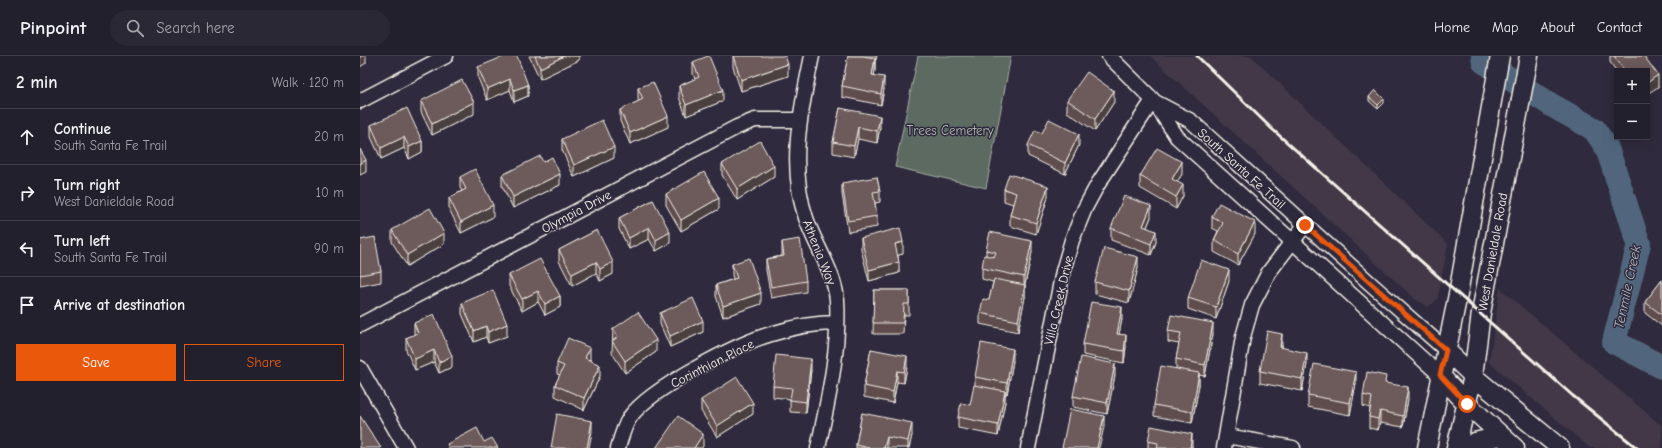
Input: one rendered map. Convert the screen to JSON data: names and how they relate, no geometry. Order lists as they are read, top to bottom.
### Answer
{
  "streets": {
    "main road": ["South Santa Fe Trail", "West Danieldale Road"],
    "street": [
      "Olympia Drive",
      "Athenia Way",
      "Villa Creek Drive",
      "Corinthian Place"
    ]
  },
  "crossings": [
    ["South Santa Fe Trail", "West Danieldale Road"],
    ["South Santa Fe Trail", "Villa Creek Drive"],
    ["Olympia Drive", "Athenia Way"],
    ["Athenia Way", "Corinthian Place"]
  ],
  "water": ["Tenmile Creek"],
  "parks": ["Trees Cemetery"],
  "page": {
    "header": "Pinpoint",
    "search": "Search here",
    "nav": [
      "Home",
      "Map",
      "About",
      "Contact"
    ],
    "heading": ["2 min", "Walk · 120 m"],
    "map_buttons": ["+", "−"],
    "list": [
      ["Continue", "South Santa Fe Trail", "20 m"],
      ["Turn right", "West Danieldale Road", "10 m"],
      ["Turn left", "South Santa Fe Trail", "90 m"],
      "Arrive at destination"
    ],
    "buttons": ["Save", "Share"]
  }
}
